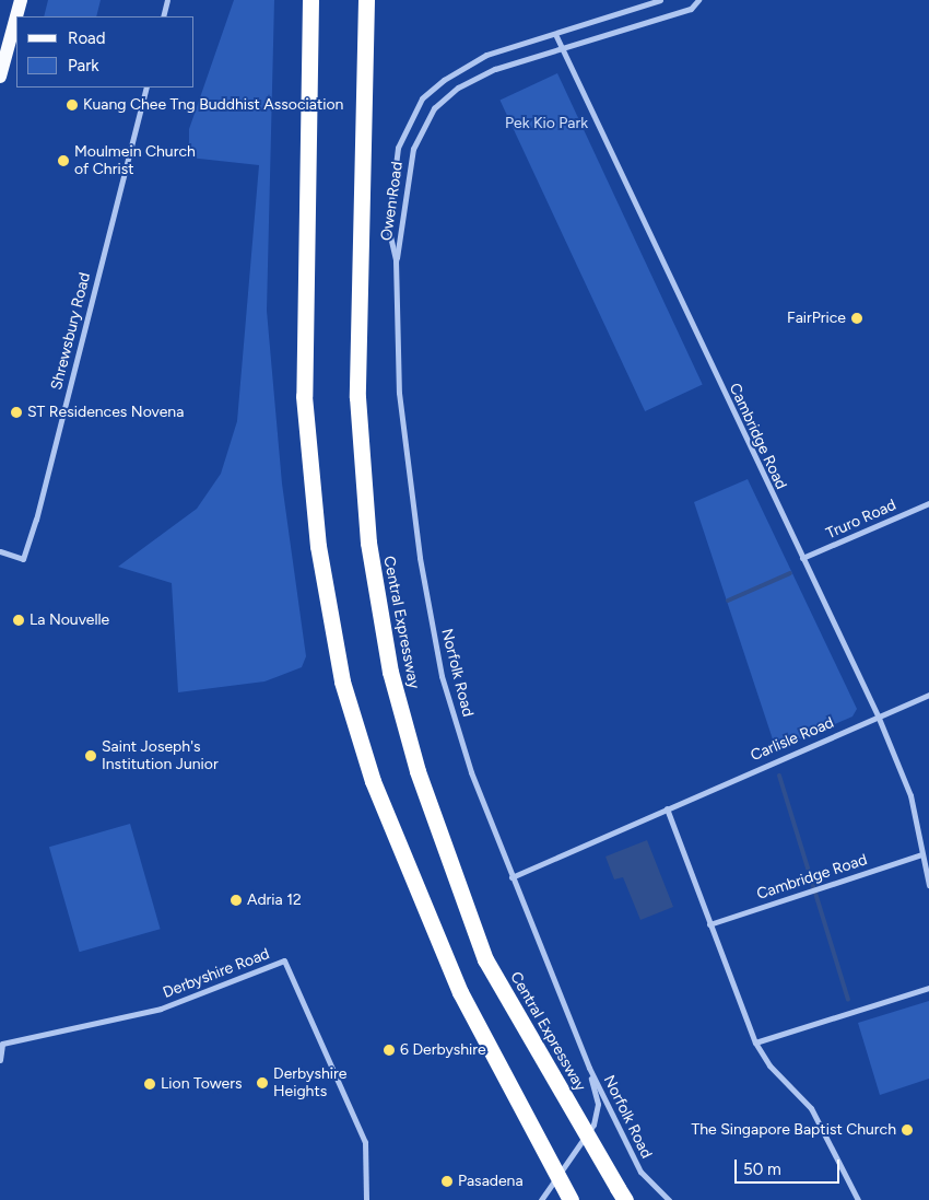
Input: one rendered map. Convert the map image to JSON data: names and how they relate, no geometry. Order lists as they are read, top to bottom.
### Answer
{
  "streets": {
    "highway": ["Central Expressway"],
    "street": [
      "Owen Road",
      "Shrewsbury Road",
      "Cambridge Road",
      "Truro Road",
      "Norfolk Road",
      "Carlisle Road",
      "Derbyshire Road"
    ]
  },
  "crossings": [
    ["Owen Road", "Cambridge Road"],
    ["Owen Road", "Norfolk Road"],
    ["Cambridge Road", "Truro Road"],
    ["Cambridge Road", "Carlisle Road"],
    ["Norfolk Road", "Carlisle Road"]
  ],
  "parks": ["Pek Kio Park"],
  "places": [
    "Kuang Chee Tng Buddhist Association",
    "Moulmein Church of Christ",
    "FairPrice",
    "ST Residences Novena",
    "La Nouvelle",
    "Saint Joseph's Institution Junior",
    "Adria 12",
    "6 Derbyshire",
    "Derbyshire Heights",
    "Lion Towers",
    "The Singapore Baptist Church",
    "Pasadena"
  ],
  "legend": ["Road", "Park"],
  "scale_bar": "50 m"
}
